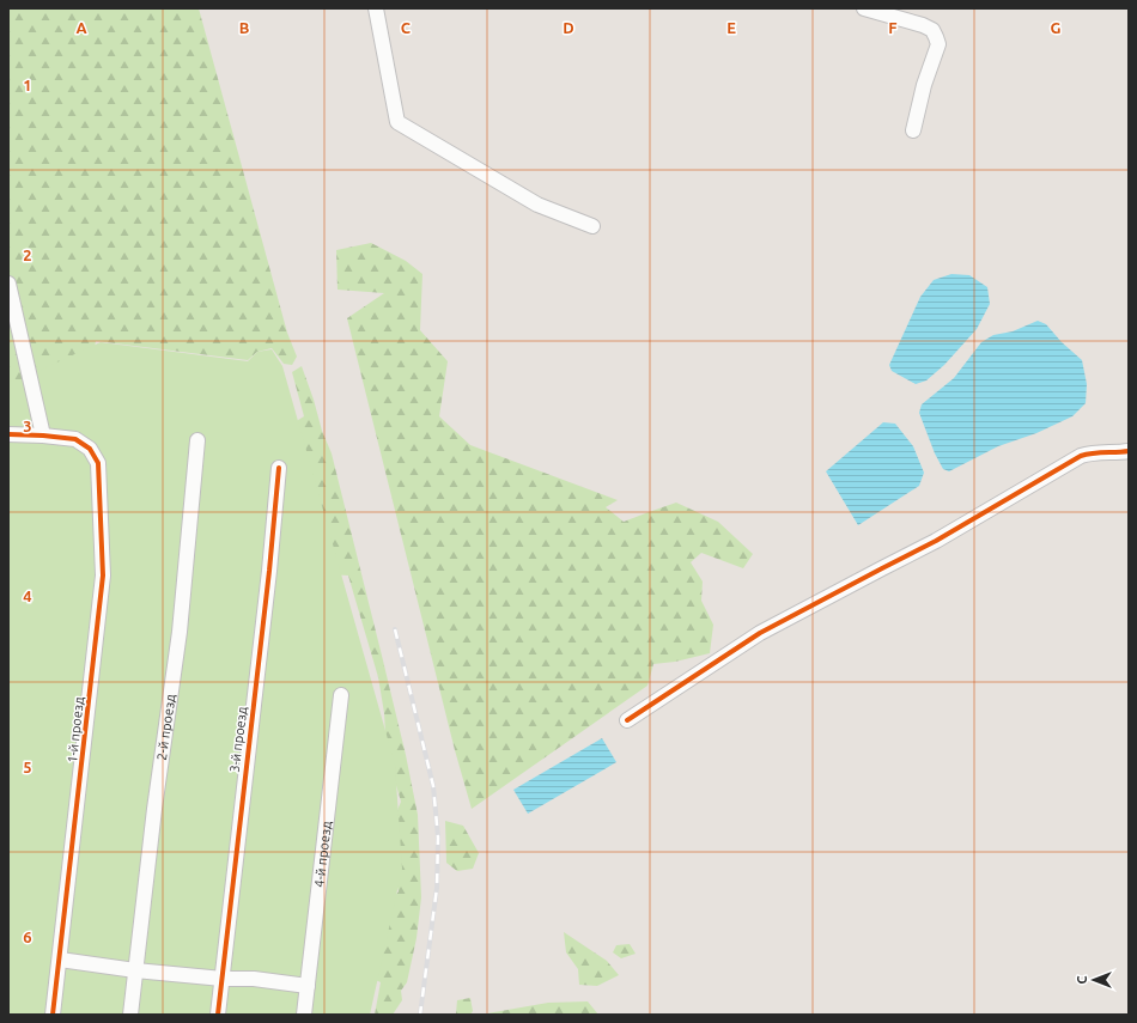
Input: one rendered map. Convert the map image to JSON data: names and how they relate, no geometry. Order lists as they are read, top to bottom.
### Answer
{
  "streets": {
    "street": [
      "2-й проезд",
      "1-й проезд",
      "3-й проезд",
      "4-й проезд"
    ]
  },
  "north": "left",
  "grid": {
    "columns": [
      "A",
      "B",
      "C",
      "D",
      "E",
      "F",
      "G"
    ],
    "rows": [
      "1",
      "2",
      "3",
      "4",
      "5",
      "6"
    ]
  }
}
